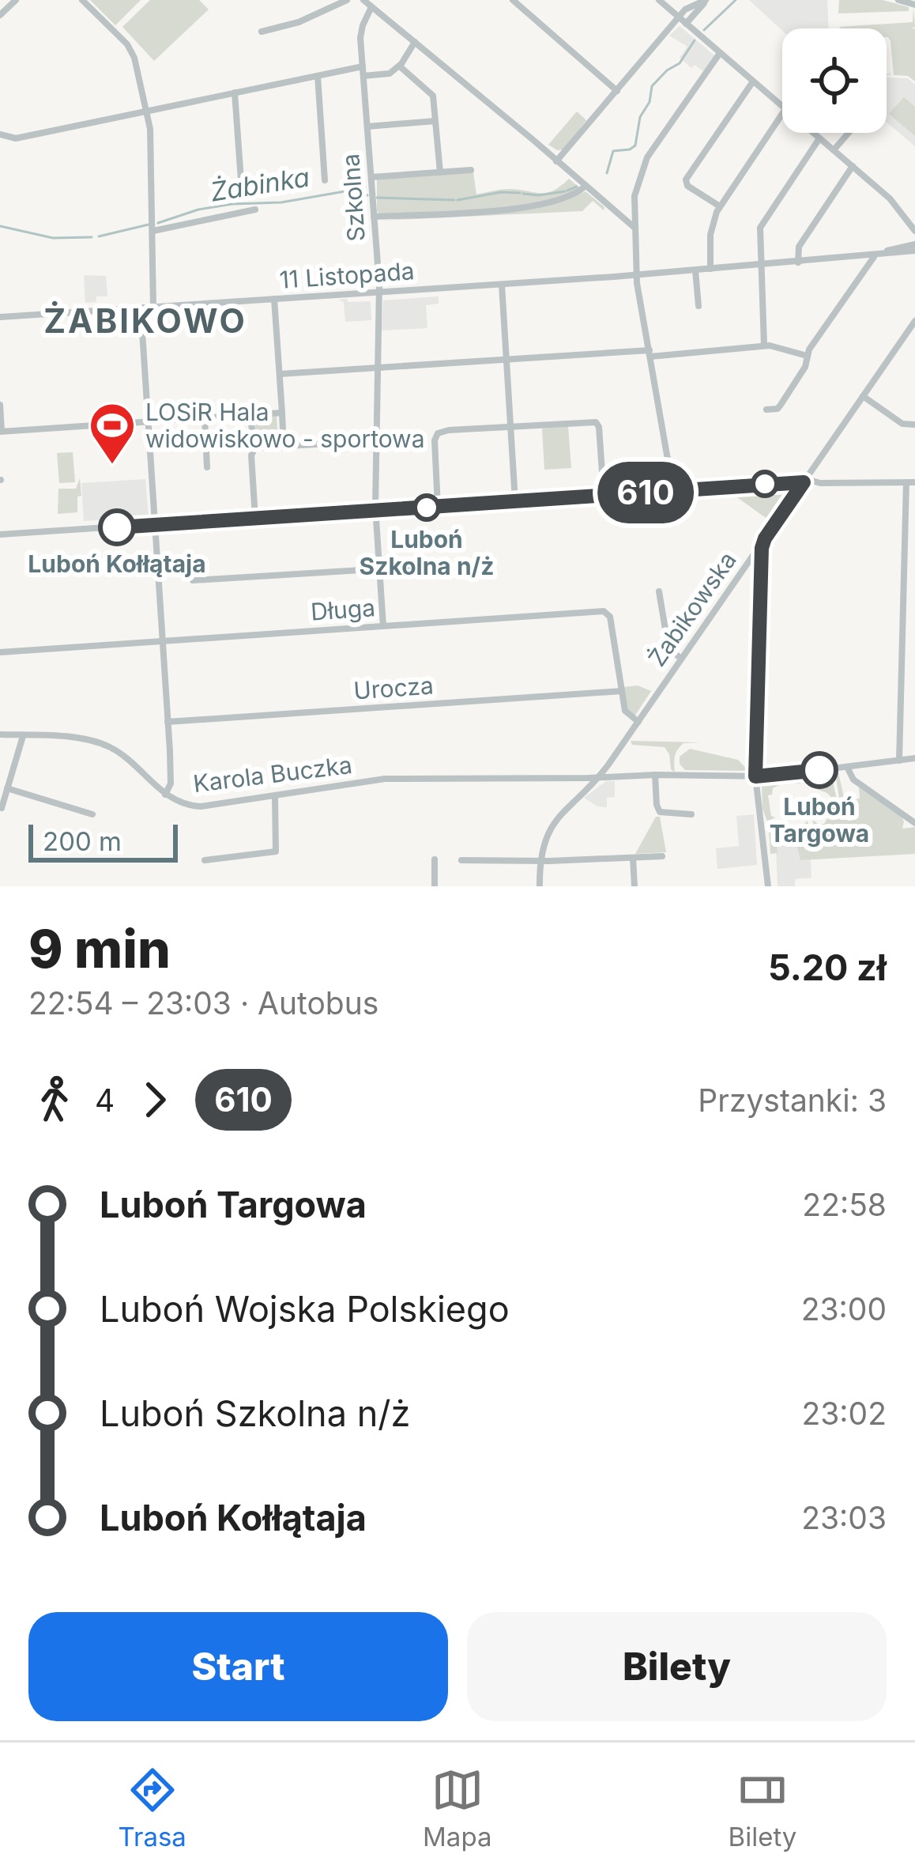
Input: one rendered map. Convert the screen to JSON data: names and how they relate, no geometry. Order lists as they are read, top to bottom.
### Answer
{
  "streets": {
    "street": [
      "Szkolna",
      "11 Listopada",
      "Żabikowska",
      "Długa",
      "Urocza",
      "Karola Buczka"
    ]
  },
  "crossings": [
    ["Szkolna", "11 Listopada"],
    ["Szkolna", "Długa"],
    ["Żabikowska", "Karola Buczka"],
    ["Długa", "Urocza"]
  ],
  "districts": ["ŻABIKOWO"],
  "water": ["Żabinka"],
  "places": {
    "sports": ["LOSiR Hala widowiskowo - sportowa"],
    "other": ["Luboń Szkolna n/ż", "Luboń Kołłątaja", "Luboń Targowa"]
  },
  "lines": ["bus line 610"],
  "scale_bar": "200 m",
  "page": {
    "on_map": "610",
    "scale": "200 m",
    "heading": ["9 min", "22:54 – 23:03 · Autobus", "5.20 zł"],
    "legs": ["4", "610", "Przystanki: 3"],
    "list": [
      {
        "name": "Luboń Targowa",
        "value": "22:58"
      },
      {
        "name": "Luboń Wojska Polskiego",
        "value": "23:00"
      },
      {
        "name": "Luboń Szkolna n/ż",
        "value": "23:02"
      },
      {
        "name": "Luboń Kołłątaja",
        "value": "23:03"
      }
    ],
    "buttons": ["Start", "Bilety"],
    "tabs": ["Trasa", "Mapa", "Bilety"]
  }
}
